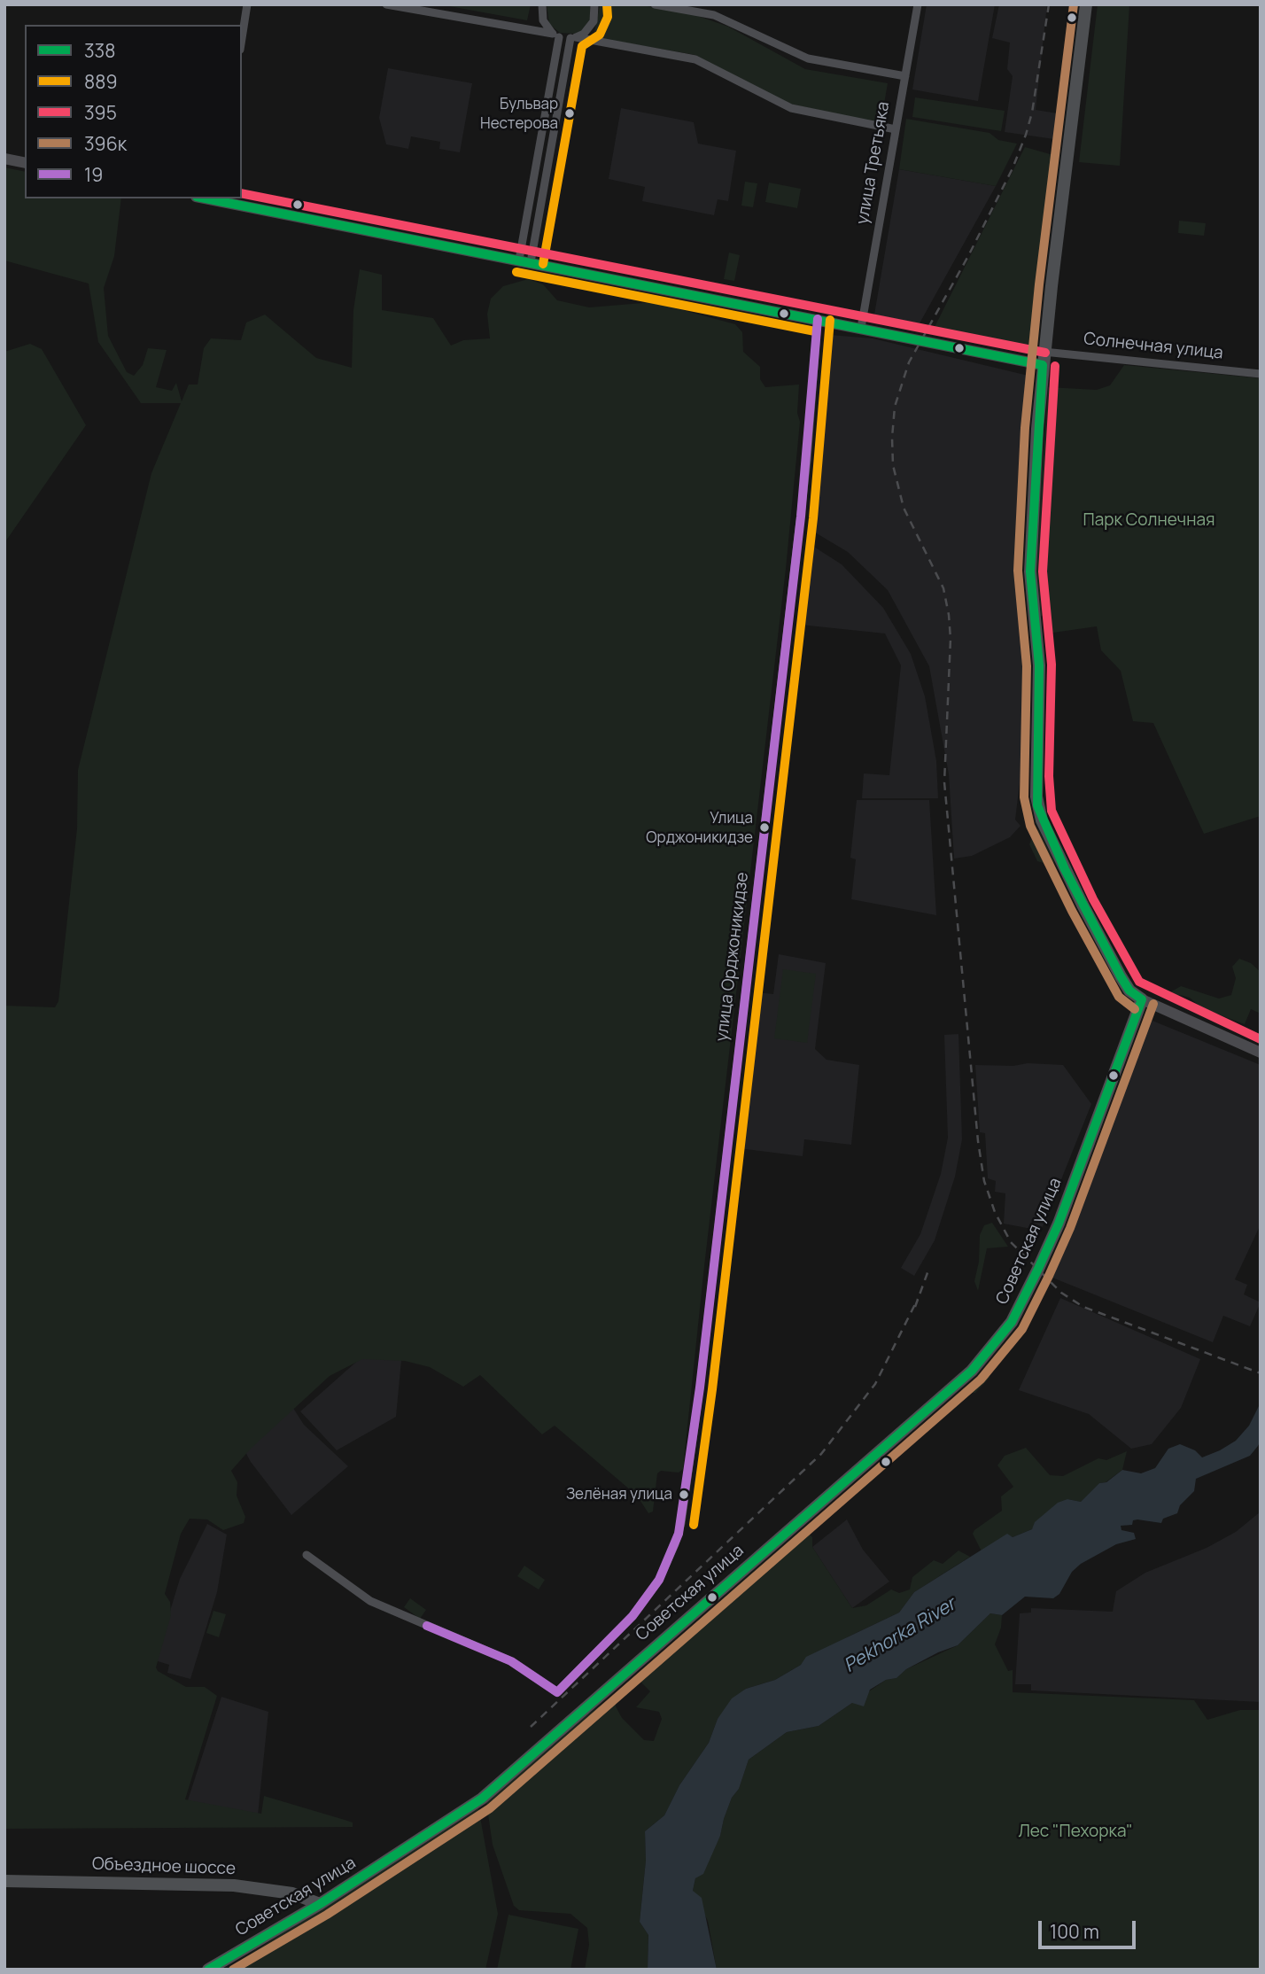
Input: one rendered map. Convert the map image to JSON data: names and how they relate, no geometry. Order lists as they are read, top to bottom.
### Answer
{
  "streets": {
    "main road": ["Советская улица", "Объездное шоссе"],
    "street": ["улица Третьяка", "Солнечная улица", "улица Орджоникидзе"]
  },
  "crossings": [
    ["Советская улица", "Объездное шоссе"]
  ],
  "water": ["Pekhorka River"],
  "parks": ["Парк Солнечная", "Лес \"Пехорка\""],
  "places": ["Бульвар Нестерова", "Улица Орджоникидзе", "Зелёная улица"],
  "lines": [
    "transit line 889",
    "transit line 396к",
    "transit line 395",
    "transit line 338",
    "transit line 19"
  ],
  "legend": [
    "338",
    "889",
    "395",
    "396к",
    "19"
  ],
  "scale_bar": "100 m"
}
